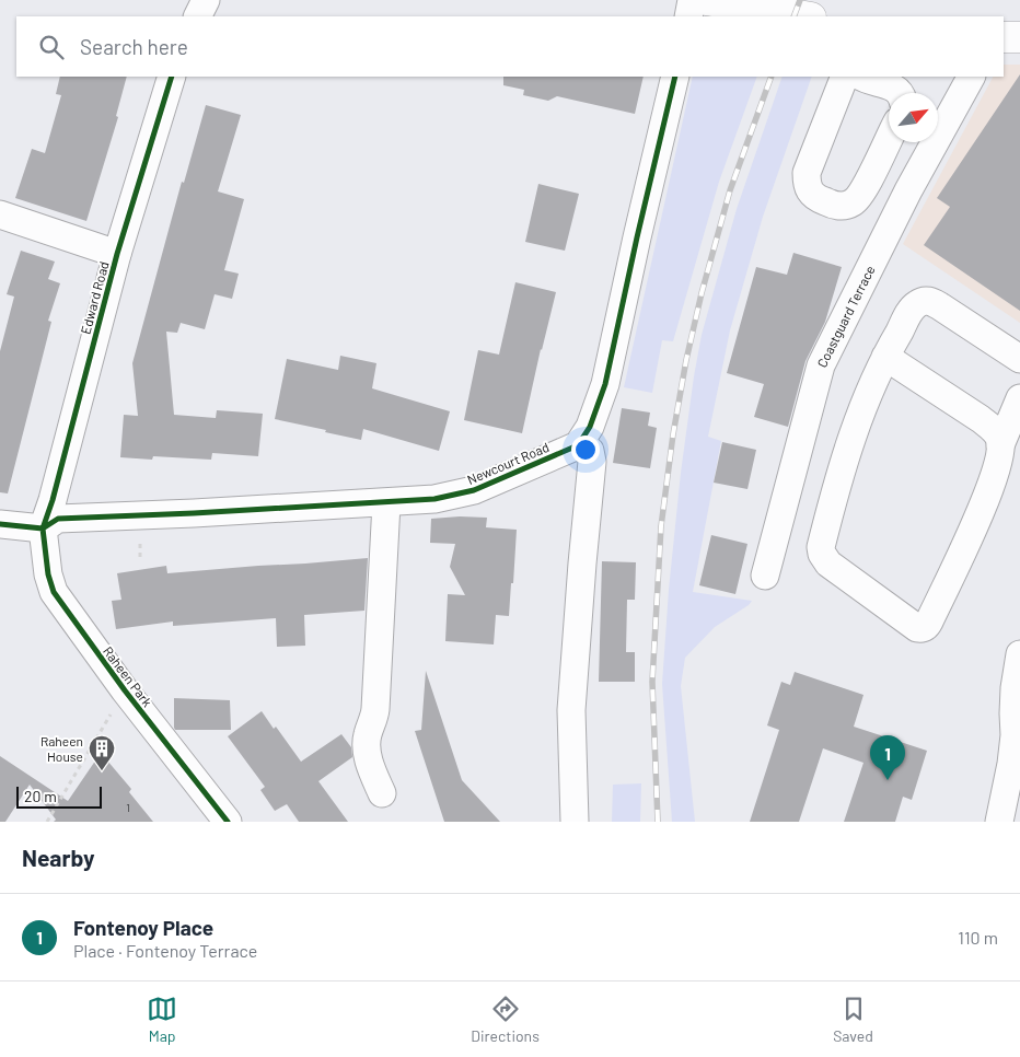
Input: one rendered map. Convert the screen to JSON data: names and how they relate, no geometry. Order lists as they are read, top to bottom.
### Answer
{
  "streets": {
    "street": [
      "Edward Road",
      "Coastguard Terrace",
      "Newcourt Road",
      "Raheen Park"
    ]
  },
  "crossings": [
    ["Edward Road", "Newcourt Road"],
    ["Edward Road", "Raheen Park"],
    ["Newcourt Road", "Raheen Park"]
  ],
  "places": {
    "building": ["Raheen House"]
  },
  "house_numbers": ["1"],
  "scale_bar": "20 m",
  "north": "top right",
  "page": {
    "search": "Search here",
    "pins": "1",
    "scale": "20 m",
    "heading": "Nearby",
    "list": [
      {
        "mark": "1",
        "name": "Fontenoy Place",
        "note": "Place · Fontenoy Terrace",
        "value": "110 m"
      }
    ],
    "nav": ["Map", "Directions", "Saved"]
  }
}
